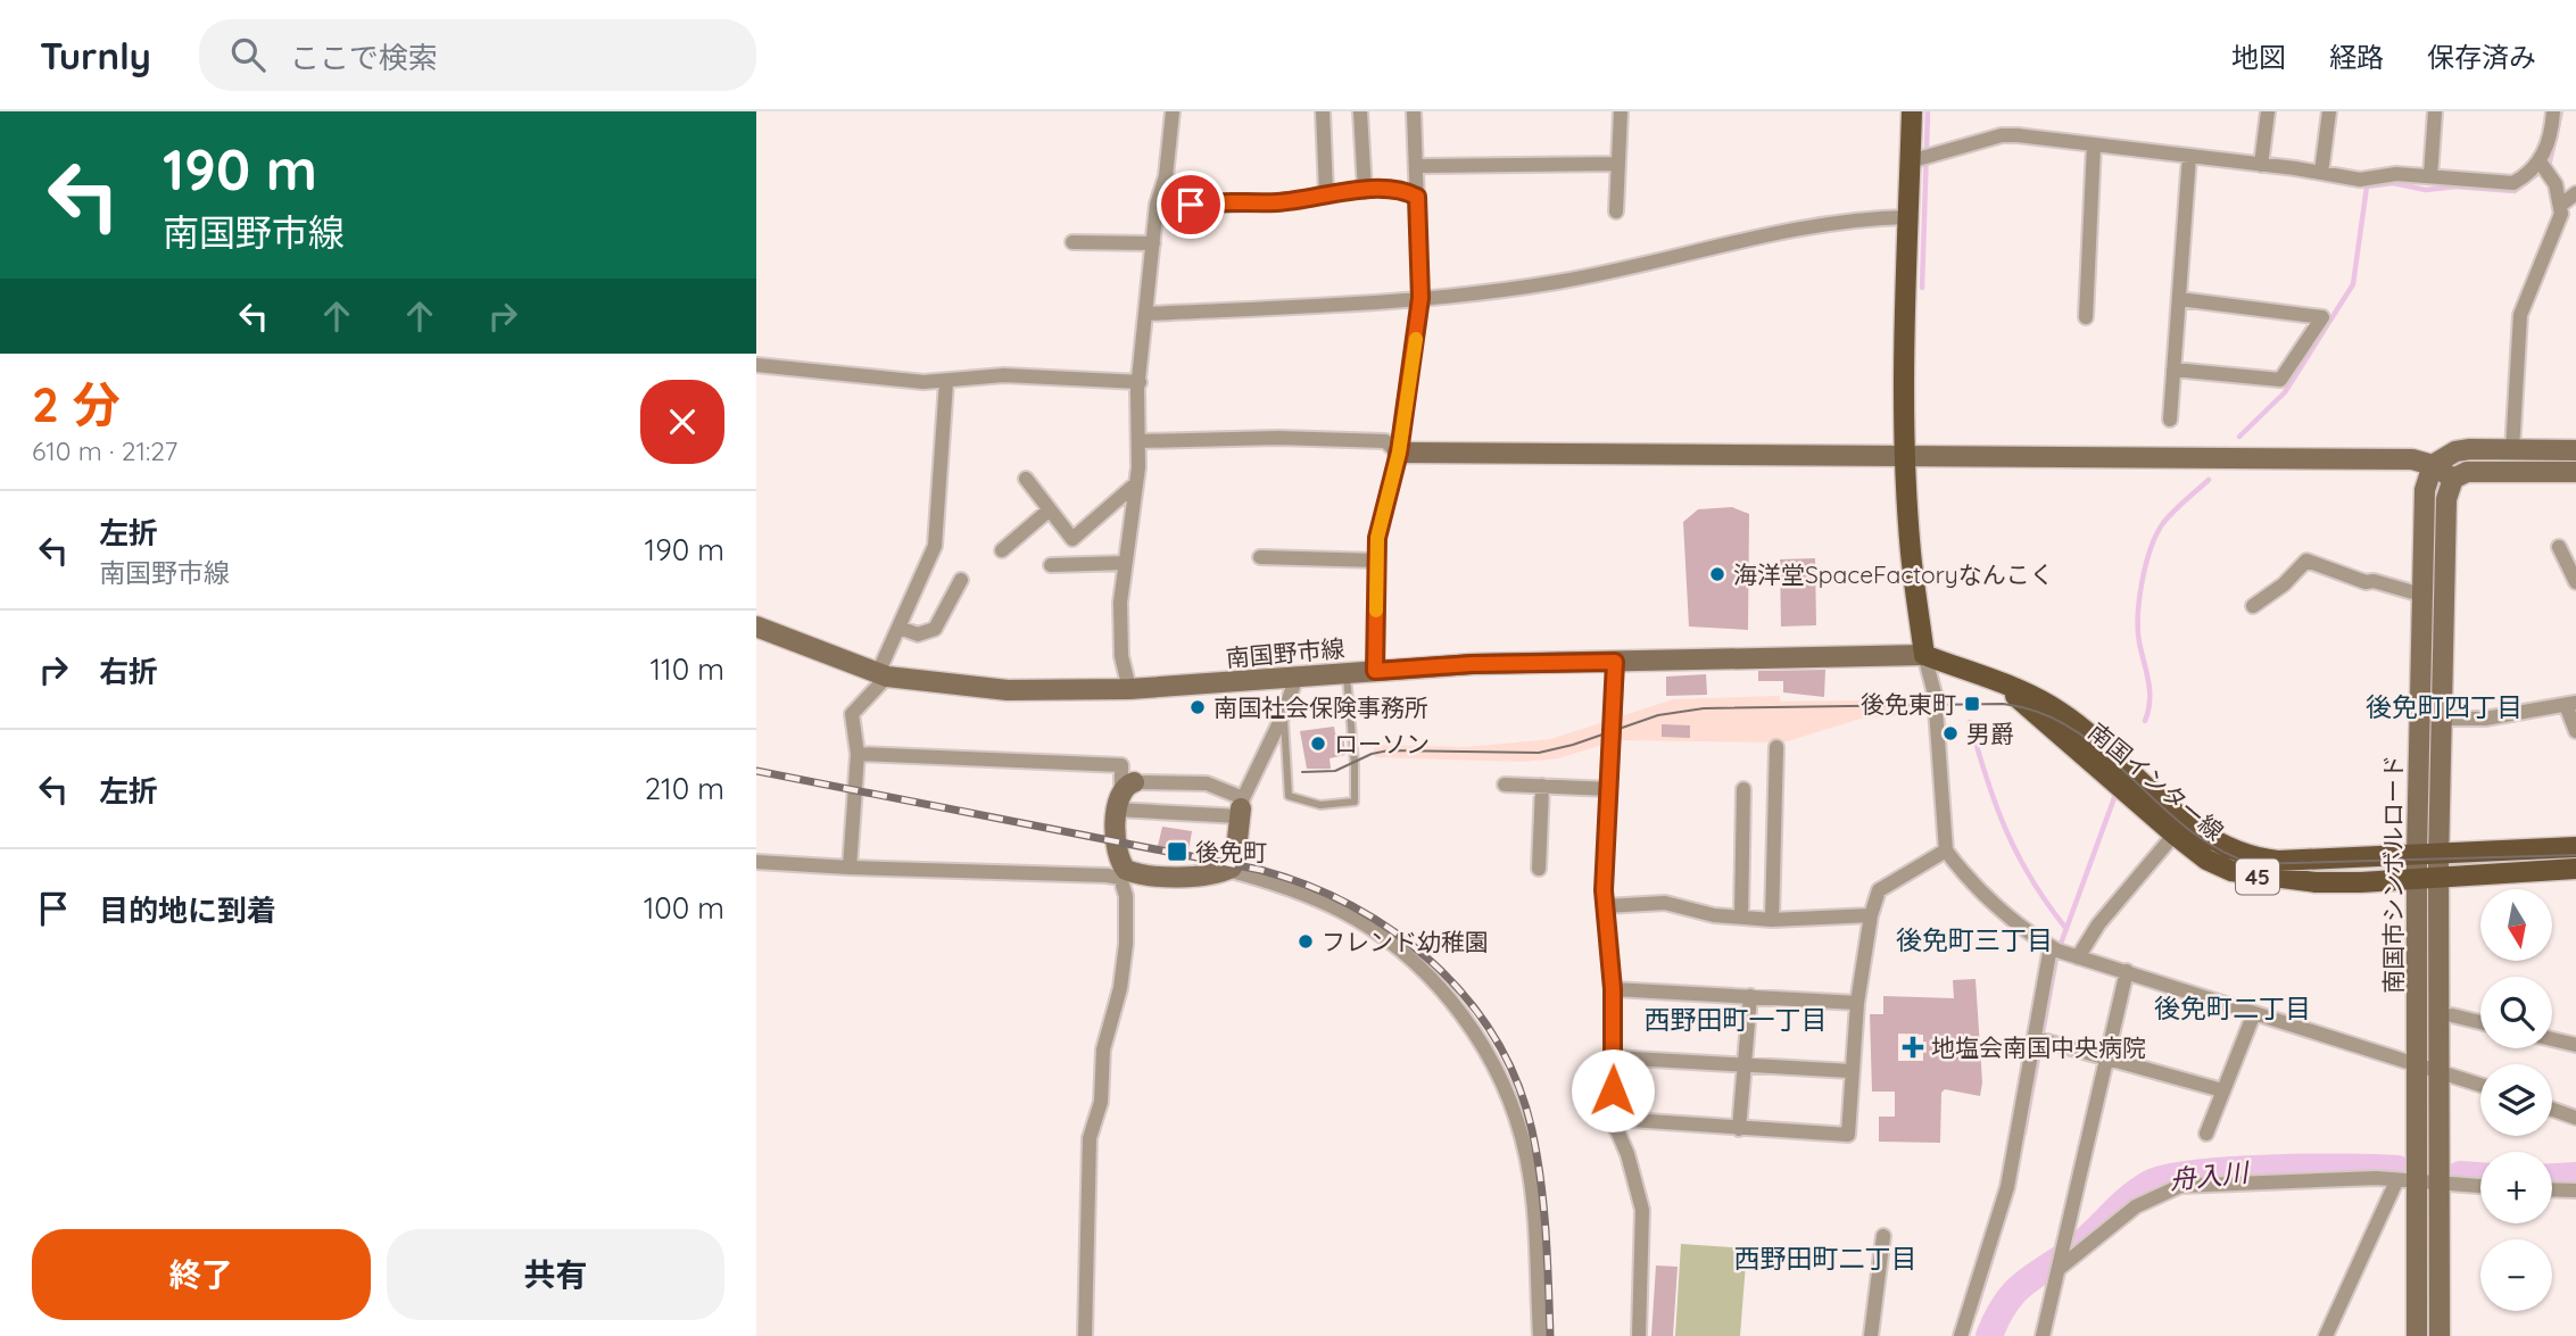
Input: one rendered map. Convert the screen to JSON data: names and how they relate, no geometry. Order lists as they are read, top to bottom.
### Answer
{
  "streets": {
    "main road": ["南国インター線", "45"],
    "street": ["南国野市線", "南国市シンボルロード"]
  },
  "crossings": [
    ["南国野市線", "南国インター線"],
    ["南国インター線", "南国市シンボルロード"]
  ],
  "districts": [
    "後免町四丁目",
    "後免町三丁目",
    "後免町二丁目",
    "西野田町一丁目",
    "西野田町二丁目"
  ],
  "water": ["舟入川"],
  "places": {
    "other": [
      "海洋堂SpaceFactoryなんこく",
      "南国社会保険事務所",
      "男爵",
      "ローソン",
      "フレンド幼稚園"
    ],
    "transit": ["後免東町", "後免町"],
    "health": ["地塩会南国中央病院"]
  },
  "north": "bottom",
  "page": {
    "header": "Turnly",
    "search": "ここで検索",
    "nav": ["地図", "経路", "保存済み"],
    "turn": ["190 m", "南国野市線"],
    "heading": ["2 分", "610 m · 21:27"],
    "list": [
      {
        "name": "左折",
        "note": "南国野市線",
        "value": "190 m"
      },
      {
        "name": "右折",
        "value": "110 m"
      },
      {
        "name": "左折",
        "value": "210 m"
      },
      {
        "name": "目的地に到着",
        "value": "100 m"
      }
    ],
    "map_buttons": ["+", "−"],
    "buttons": ["終了", "共有"]
  }
}
